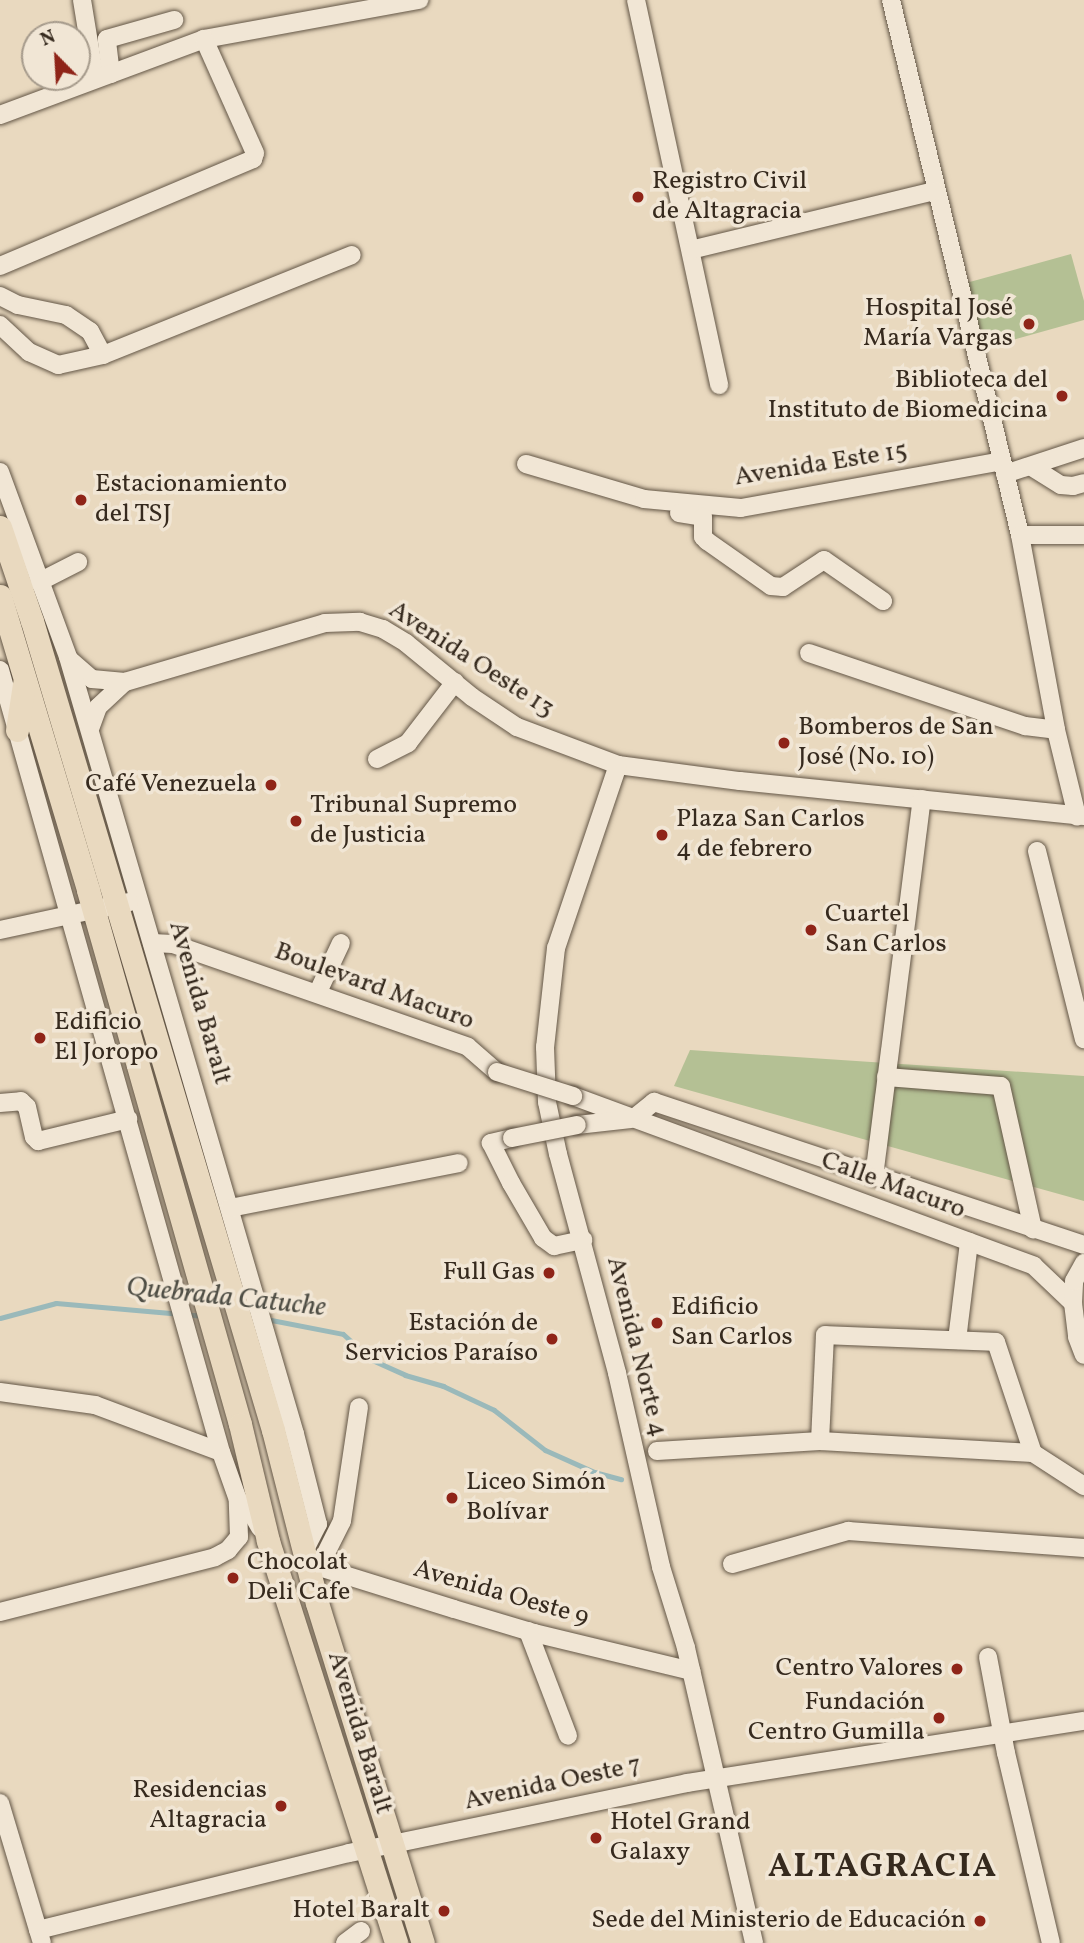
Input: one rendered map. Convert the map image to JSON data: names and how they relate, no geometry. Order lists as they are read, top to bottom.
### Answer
{
  "streets": {
    "main road": ["Avenida Baralt"],
    "street": [
      "Avenida Este 15",
      "Avenida Oeste 13",
      "Boulevard Macuro",
      "Calle Macuro",
      "Avenida Norte 4",
      "Avenida Oeste 9",
      "Avenida Oeste 7"
    ]
  },
  "crossings": [
    ["Avenida Oeste 13", "Avenida Baralt"],
    ["Avenida Oeste 13", "Avenida Norte 4"],
    ["Boulevard Macuro", "Avenida Baralt"],
    ["Boulevard Macuro", "Calle Macuro"],
    ["Avenida Baralt", "Avenida Oeste 9"],
    ["Avenida Baralt", "Avenida Oeste 7"],
    ["Avenida Norte 4", "Avenida Oeste 9"],
    ["Avenida Norte 4", "Avenida Oeste 7"]
  ],
  "districts": ["ALTAGRACIA"],
  "water": ["Quebrada Catuche"],
  "places": [
    "Registro Civil de Altagracia",
    "Hospital José María Vargas",
    "Biblioteca del Instituto de Biomedicina",
    "Estacionamiento del TSJ",
    "Bomberos de San José (No. 10)",
    "Café Venezuela",
    "Tribunal Supremo de Justicia",
    "Plaza San Carlos 4 de febrero",
    "Cuartel San Carlos",
    "Edificio El Joropo",
    "Full Gas",
    "Edificio San Carlos",
    "Estación de Servicios Paraíso",
    "Liceo Simón Bolívar",
    "Chocolat Deli Cafe",
    "Centro Valores",
    "Fundación Centro Gumilla",
    "Residencias Altagracia",
    "Hotel Grand Galaxy",
    "Hotel Baralt",
    "Sede del Ministerio de Educación"
  ],
  "north": "top left"
}
